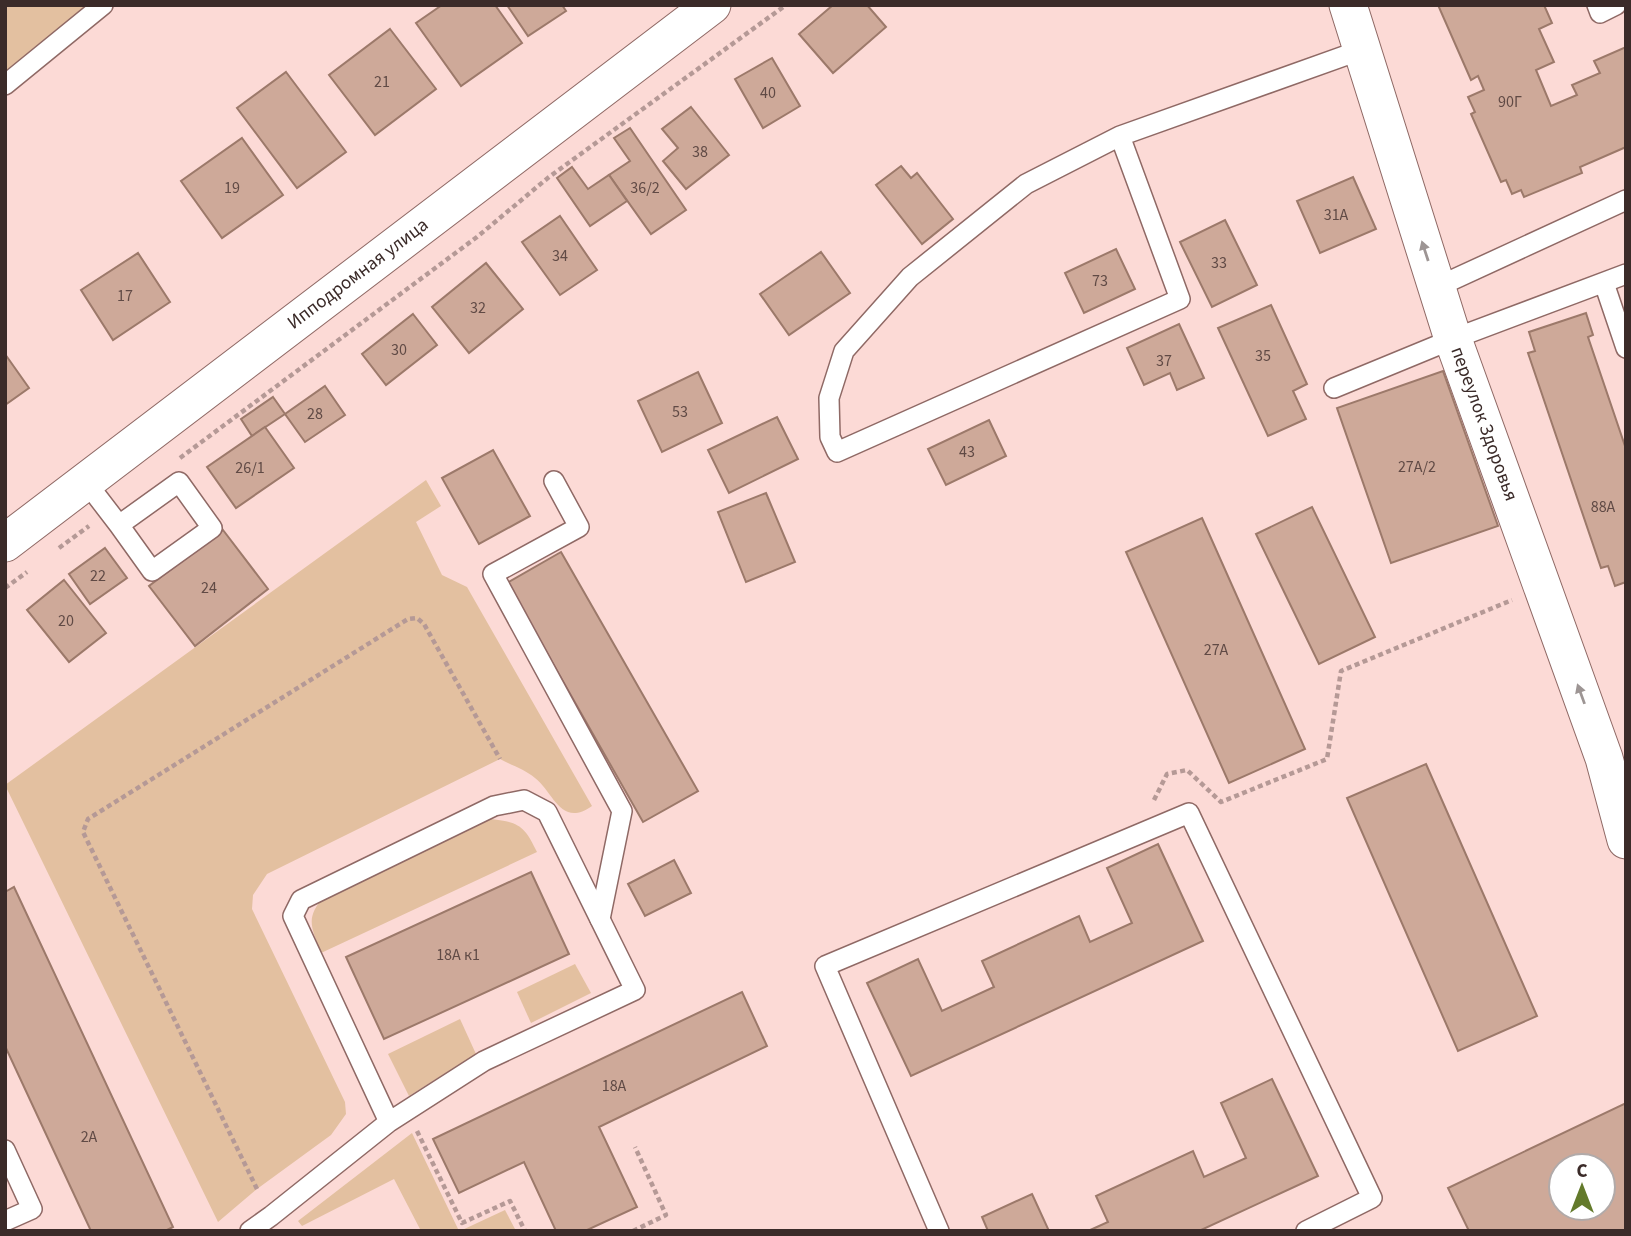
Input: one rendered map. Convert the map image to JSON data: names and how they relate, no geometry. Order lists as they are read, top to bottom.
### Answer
{
  "streets": {
    "street": ["Ипподромная улица", "переулок Здоровья"]
  },
  "one_way": ["переулок Здоровья"],
  "house_numbers": [
    "21",
    "40",
    "90Г",
    "38",
    "19",
    "36/2",
    "31А",
    "34",
    "33",
    "73",
    "17",
    "32",
    "30",
    "35",
    "37",
    "53",
    "28",
    "43",
    "27А/2",
    "26/1",
    "88А",
    "22",
    "24",
    "20",
    "27А",
    "18А к1",
    "18А",
    "2А"
  ],
  "north": "top"
}
